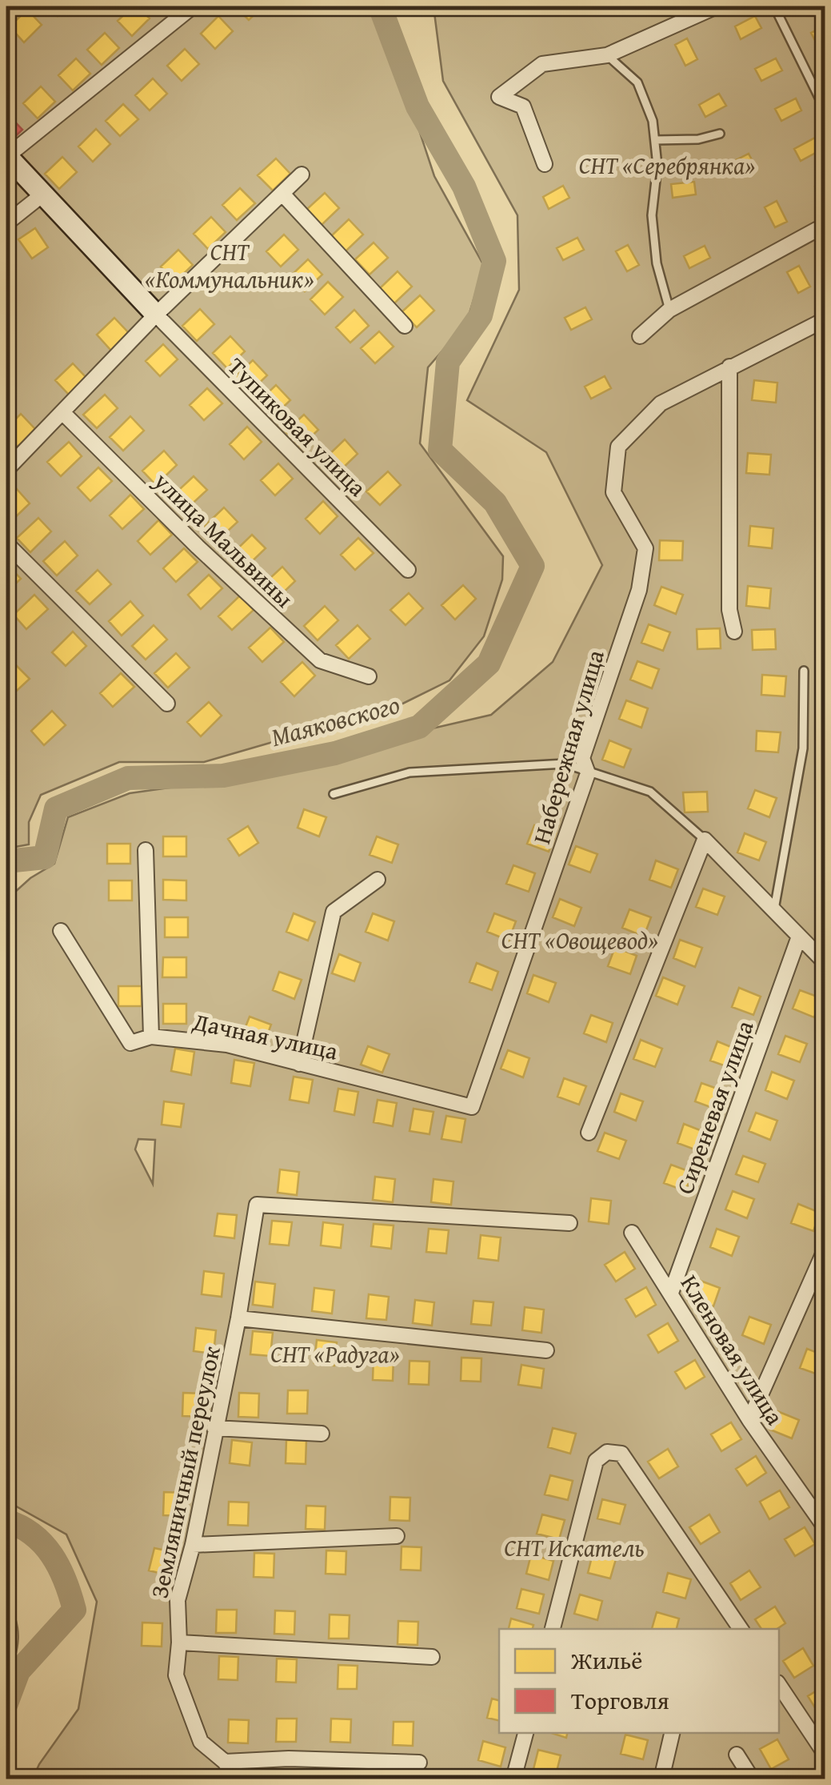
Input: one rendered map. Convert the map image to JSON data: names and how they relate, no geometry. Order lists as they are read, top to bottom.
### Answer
{
  "streets": {
    "street": [
      "Тупиковая улица",
      "улица Мальвины",
      "Набережная улица",
      "Дачная улица",
      "Сиреневая улица",
      "Кленовая улица",
      "Земляничный переулок"
    ]
  },
  "crossings": [
    ["Набережная улица", "Дачная улица"],
    ["Сиреневая улица", "Кленовая улица"]
  ],
  "water": ["Маяковского"],
  "parks": [
    "СНТ «Серебрянка»",
    "СНТ «Коммунальник»",
    "СНТ «Овощевод»",
    "СНТ «Радуга»",
    "СНТ Искатель"
  ],
  "legend": ["Жильё", "Торговля"]
}
